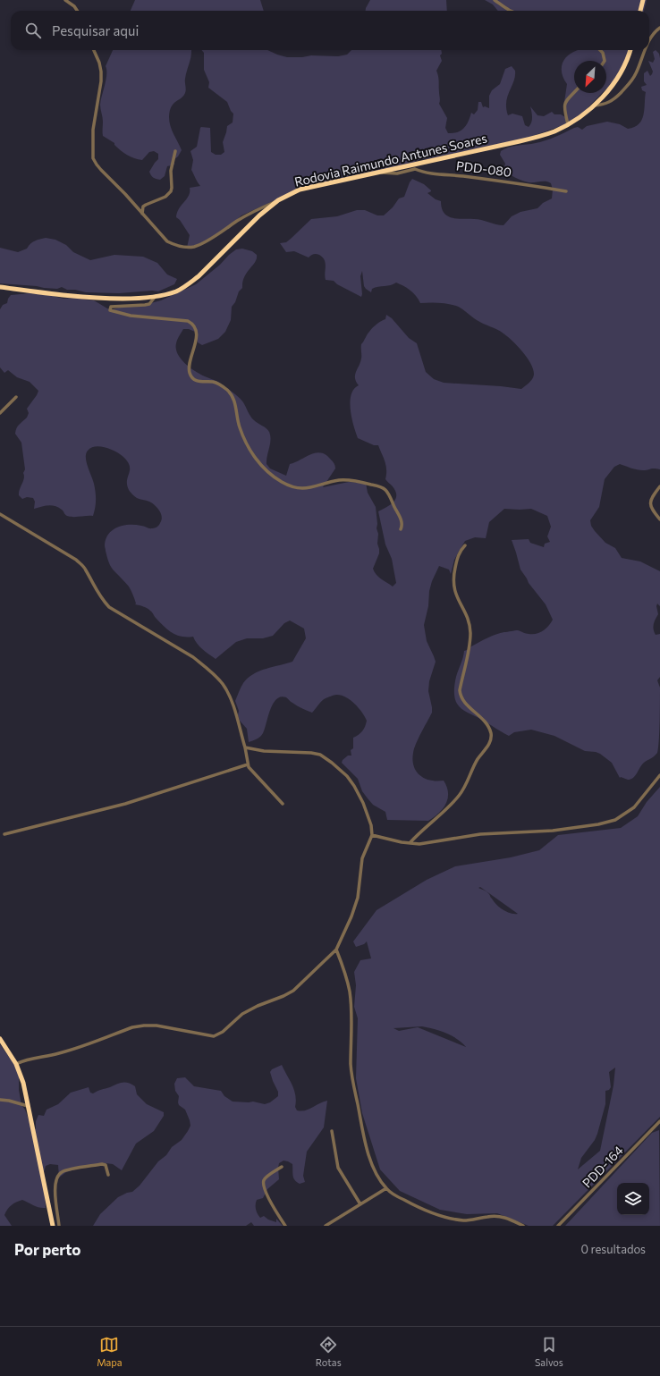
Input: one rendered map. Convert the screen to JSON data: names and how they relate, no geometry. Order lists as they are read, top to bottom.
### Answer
{
  "streets": {
    "highway": ["Rodovia Raimundo Antunes Soares"],
    "street": ["PDD-080", "PDD-164"]
  },
  "crossings": [
    ["Rodovia Raimundo Antunes Soares", "PDD-080"]
  ],
  "north": "bottom left",
  "page": {
    "search": "Pesquisar aqui",
    "heading": ["Por perto", "0 resultados"],
    "nav": ["Mapa", "Rotas", "Salvos"]
  }
}
